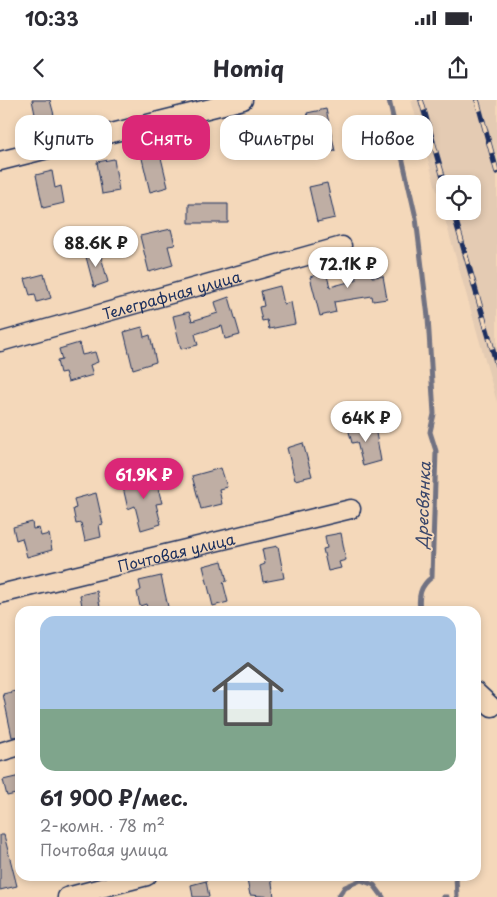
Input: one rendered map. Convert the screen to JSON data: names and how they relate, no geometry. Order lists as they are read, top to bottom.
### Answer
{
  "streets": {
    "street": ["Телеграфная улица", "Почтовая улица"]
  },
  "water": ["Дресвянка"],
  "page": {
    "status": "10:33",
    "header": "Homiq",
    "chip": [
      "Купить",
      "Снять",
      "Фильтры",
      "Новое"
    ],
    "price": [
      "88.6K ₽",
      "72.1K ₽",
      "64K ₽",
      "61.9K ₽"
    ],
    "list": [
      {
        "name": "61 900 ₽/мес.",
        "note": "2-комн. · 78 m² · Почтовая улица"
      }
    ]
  }
}
